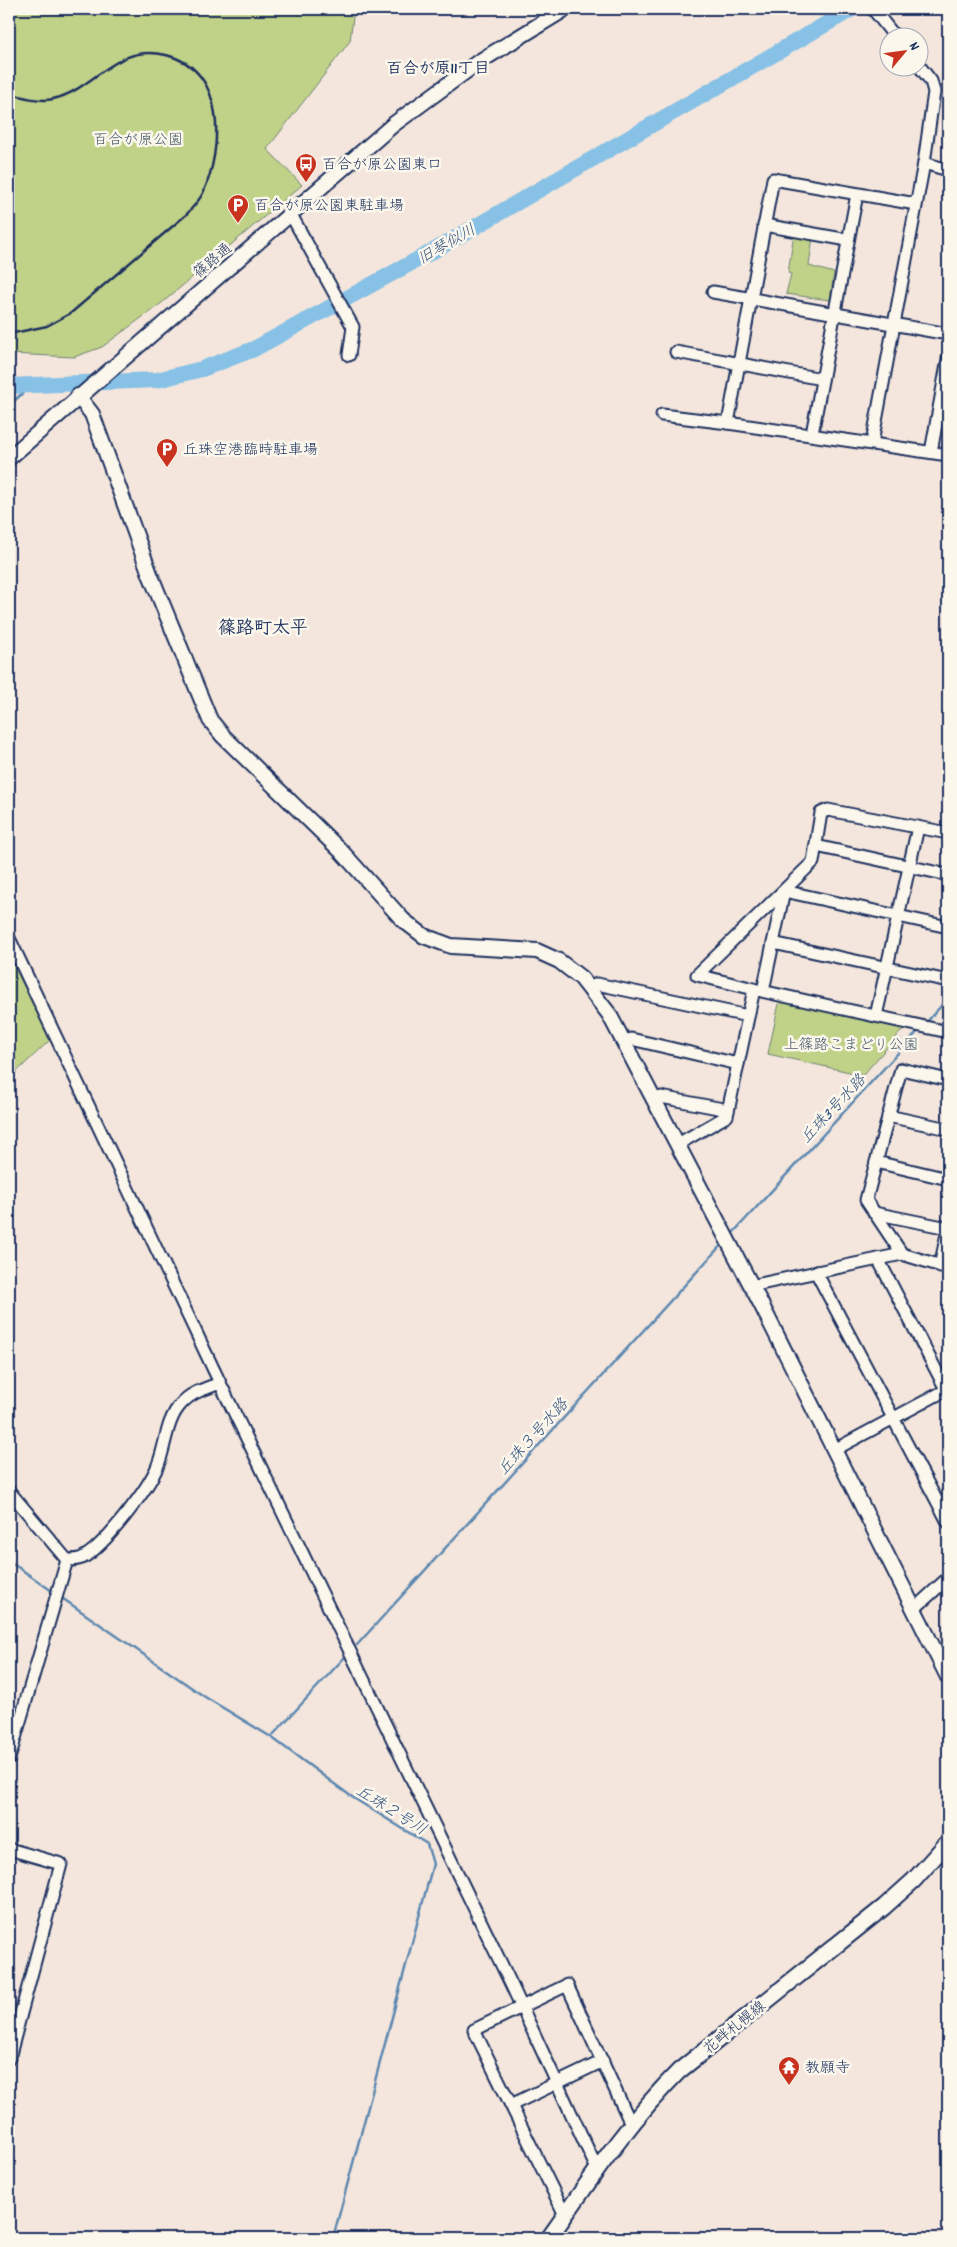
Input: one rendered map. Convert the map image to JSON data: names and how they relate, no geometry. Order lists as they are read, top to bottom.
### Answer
{
  "streets": {
    "main road": ["花畔札幌線"],
    "street": ["篠路通"]
  },
  "districts": ["百合が原11丁目", "篠路町太平"],
  "water": [
    "旧琴似川",
    "丘珠3号水路",
    "丘珠３号水路",
    "丘珠２号川"
  ],
  "parks": ["百合が原公園", "上篠路こまどり公園"],
  "places": {
    "bus stop": ["百合が原公園東口"],
    "parking": ["百合が原公園東駐車場", "丘珠空港臨時駐車場"],
    "temple": ["教願寺"]
  },
  "north": "top right"
}
